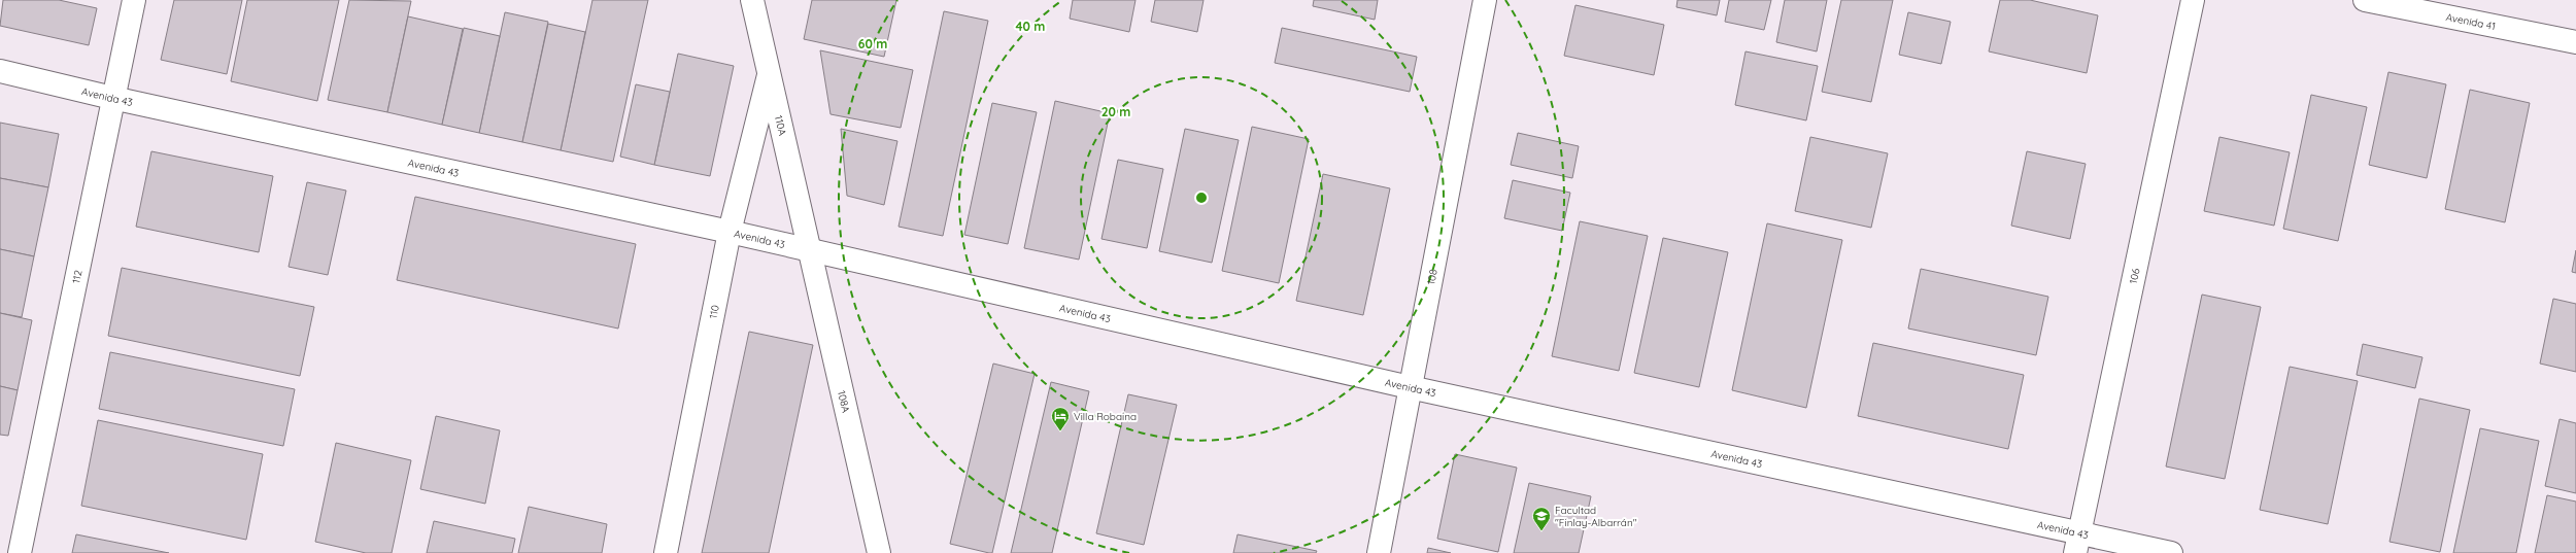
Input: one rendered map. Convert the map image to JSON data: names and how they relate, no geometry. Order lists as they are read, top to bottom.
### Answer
{
  "streets": {
    "street": [
      "Avenida 41",
      "Avenida 43",
      "110A",
      "112",
      "108",
      "106",
      "110",
      "108A"
    ]
  },
  "crossings": [
    ["Avenida 43", "110A"],
    ["Avenida 43", "112"],
    ["Avenida 43", "108"],
    ["Avenida 43", "106"],
    ["Avenida 43", "110"],
    ["Avenida 43", "108A"],
    ["110A", "110"],
    ["110A", "108A"]
  ],
  "places": {
    "hotel": ["Villa Robaina"],
    "school or university": ["Facultad \"Finlay-Albarrán\""]
  },
  "rings": ["40 m", "60 m", "20 m"]
}
